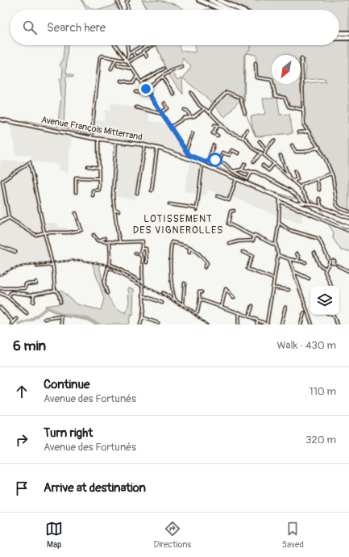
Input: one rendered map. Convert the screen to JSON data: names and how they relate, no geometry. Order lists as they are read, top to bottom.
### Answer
{
  "streets": {
    "main road": ["Avenue François Mitterrand"]
  },
  "districts": ["LOTISSEMENT DES VIGNEROLLES"],
  "north": "bottom left",
  "page": {
    "search": "Search here",
    "heading": ["6 min", "Walk · 430 m"],
    "list": [
      ["Continue", "Avenue des Fortunés", "110 m"],
      ["Turn right", "Avenue des Fortunés", "320 m"],
      "Arrive at destination"
    ],
    "nav": ["Map", "Directions", "Saved"]
  }
}
